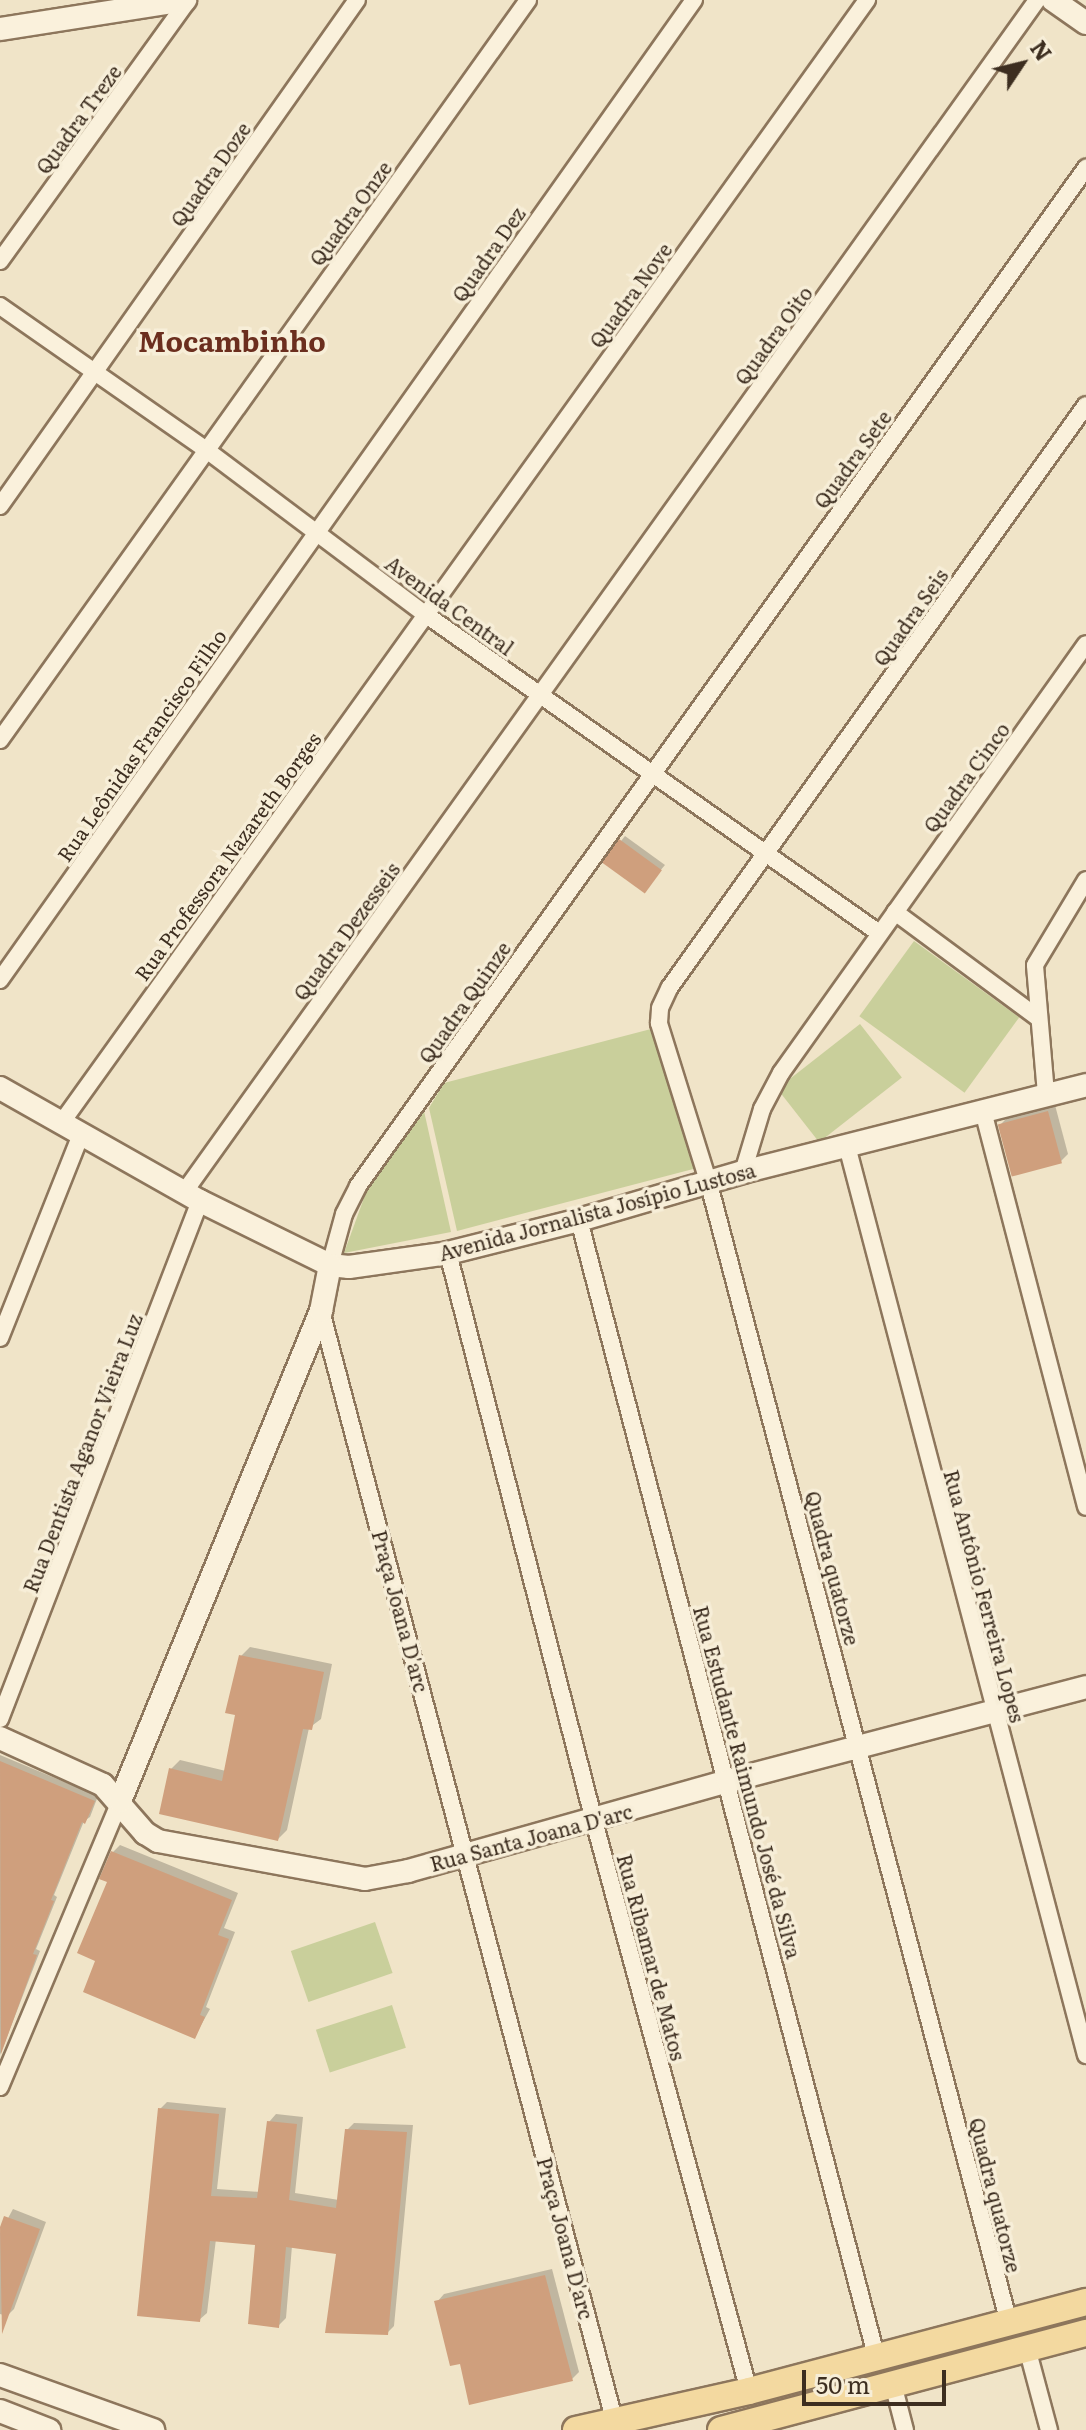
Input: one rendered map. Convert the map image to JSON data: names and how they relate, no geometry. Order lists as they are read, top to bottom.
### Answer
{
  "streets": {
    "street": [
      "Quadra Treze",
      "Quadra Doze",
      "Quadra Onze",
      "Quadra Dez",
      "Quadra Nove",
      "Quadra Oito",
      "Quadra Sete",
      "Avenida Central",
      "Quadra Seis",
      "Rua Leônidas Francisco Filho",
      "Quadra Cinco",
      "Rua Professora Nazareth Borges",
      "Quadra Dezesseis",
      "Quadra Quinze",
      "Avenida Jornalista Josípio Lustosa",
      "Rua Dentista Aganor Vieira Luz",
      "Quadra quatorze",
      "Rua Antônio Ferreira Lopes",
      "Praça Joana D'arc",
      "Rua Estudante Raimundo José da Silva",
      "Rua Santa Joana D'arc",
      "Rua Ribamar de Matos"
    ]
  },
  "crossings": [
    ["Quadra Doze", "Avenida Central"],
    ["Quadra Onze", "Avenida Central"],
    ["Quadra Dez", "Avenida Central"],
    ["Quadra Dez", "Rua Leônidas Francisco Filho"],
    ["Quadra Nove", "Avenida Central"],
    ["Quadra Nove", "Rua Professora Nazareth Borges"],
    ["Quadra Oito", "Avenida Central"],
    ["Quadra Oito", "Quadra Dezesseis"],
    ["Quadra Sete", "Avenida Central"],
    ["Quadra Sete", "Quadra Quinze"],
    ["Avenida Central", "Quadra Seis"],
    ["Avenida Central", "Rua Leônidas Francisco Filho"],
    ["Avenida Central", "Quadra Cinco"],
    ["Avenida Central", "Rua Professora Nazareth Borges"],
    ["Avenida Central", "Quadra Dezesseis"],
    ["Avenida Central", "Quadra Quinze"],
    ["Avenida Central", "Quadra quatorze"],
    ["Quadra Seis", "Quadra quatorze"],
    ["Rua Professora Nazareth Borges", "Avenida Jornalista Josípio Lustosa"],
    ["Quadra Dezesseis", "Avenida Jornalista Josípio Lustosa"],
    ["Quadra Dezesseis", "Rua Dentista Aganor Vieira Luz"],
    ["Quadra Quinze", "Avenida Jornalista Josípio Lustosa"],
    ["Avenida Jornalista Josípio Lustosa", "Rua Dentista Aganor Vieira Luz"],
    ["Avenida Jornalista Josípio Lustosa", "Quadra quatorze"],
    ["Avenida Jornalista Josípio Lustosa", "Rua Antônio Ferreira Lopes"],
    ["Avenida Jornalista Josípio Lustosa", "Rua Estudante Raimundo José da Silva"],
    ["Avenida Jornalista Josípio Lustosa", "Rua Ribamar de Matos"],
    ["Quadra quatorze", "Rua Santa Joana D'arc"],
    ["Rua Antônio Ferreira Lopes", "Rua Santa Joana D'arc"],
    ["Praça Joana D'arc", "Rua Santa Joana D'arc"],
    ["Rua Estudante Raimundo José da Silva", "Rua Santa Joana D'arc"],
    ["Rua Santa Joana D'arc", "Rua Ribamar de Matos"]
  ],
  "districts": ["Mocambinho"],
  "scale_bar": "50 m",
  "north": "top right"
}
